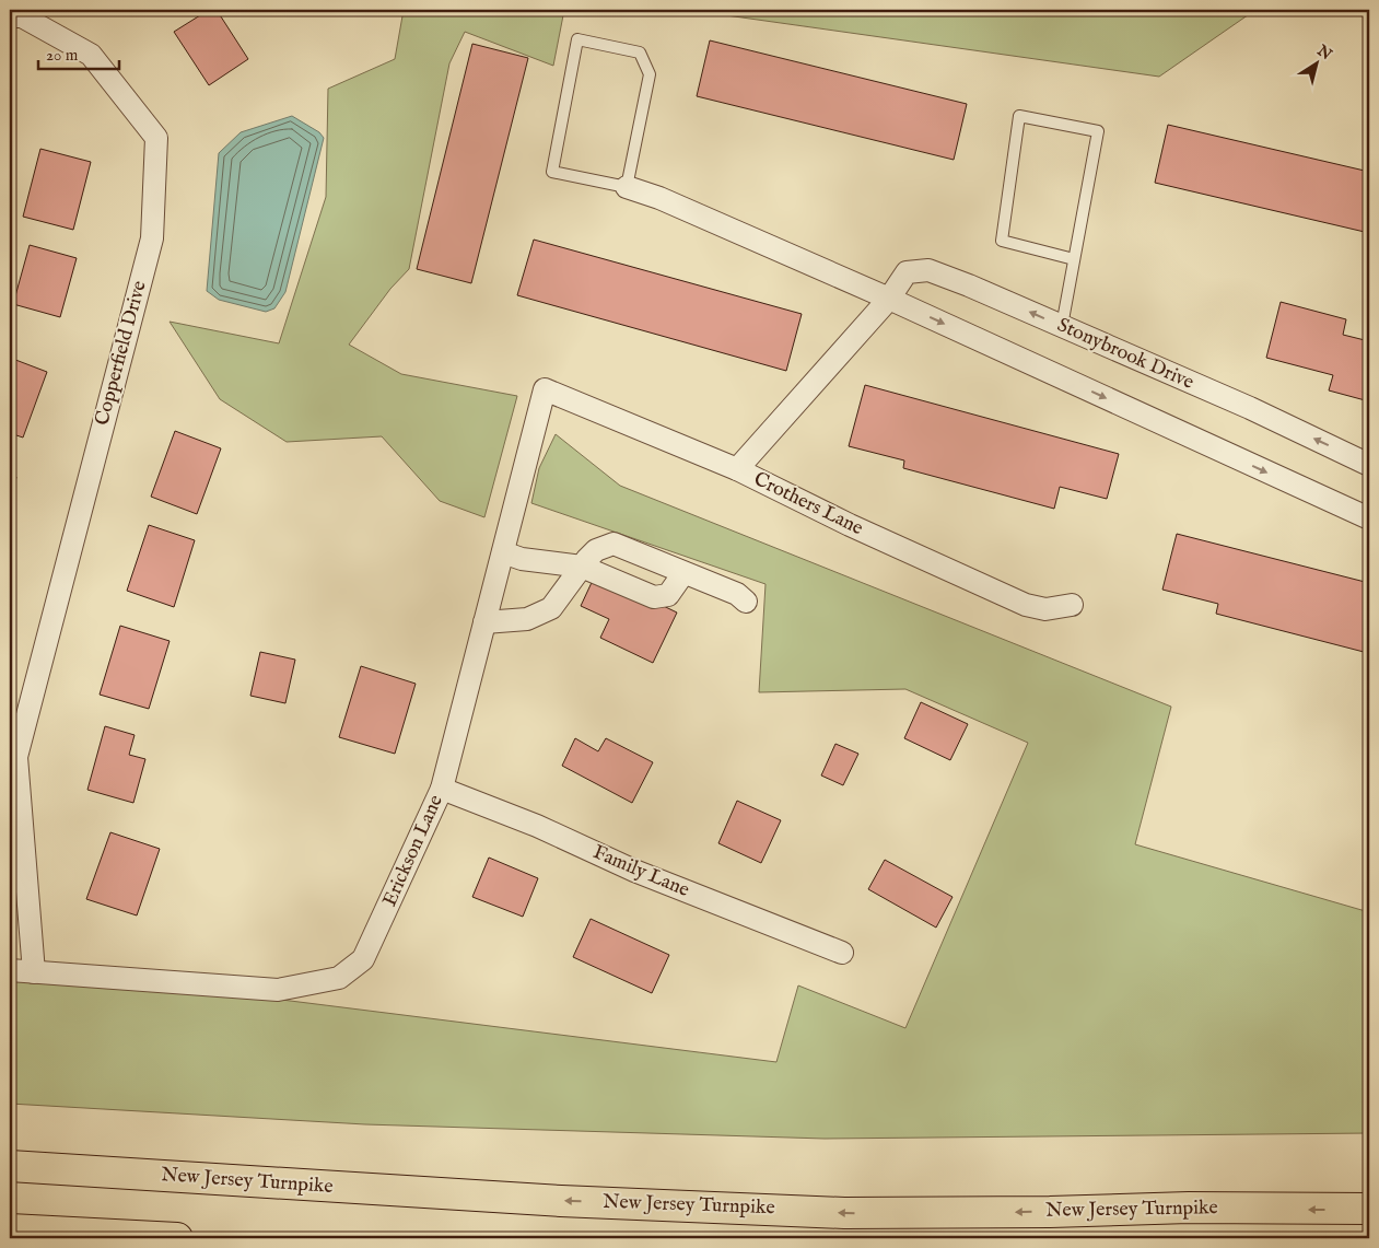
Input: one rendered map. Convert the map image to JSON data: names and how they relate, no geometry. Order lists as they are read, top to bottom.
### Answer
{
  "streets": {
    "highway": ["New Jersey Turnpike"],
    "street": [
      "Copperfield Drive",
      "Stonybrook Drive",
      "Crothers Lane",
      "Erickson Lane",
      "Family Lane"
    ]
  },
  "crossings": [
    ["Copperfield Drive", "Erickson Lane"],
    ["Stonybrook Drive", "Crothers Lane"],
    ["Crothers Lane", "Erickson Lane"],
    ["Erickson Lane", "Family Lane"]
  ],
  "one_way": ["New Jersey Turnpike"],
  "scale_bar": "20 m",
  "north": "top right"
}
